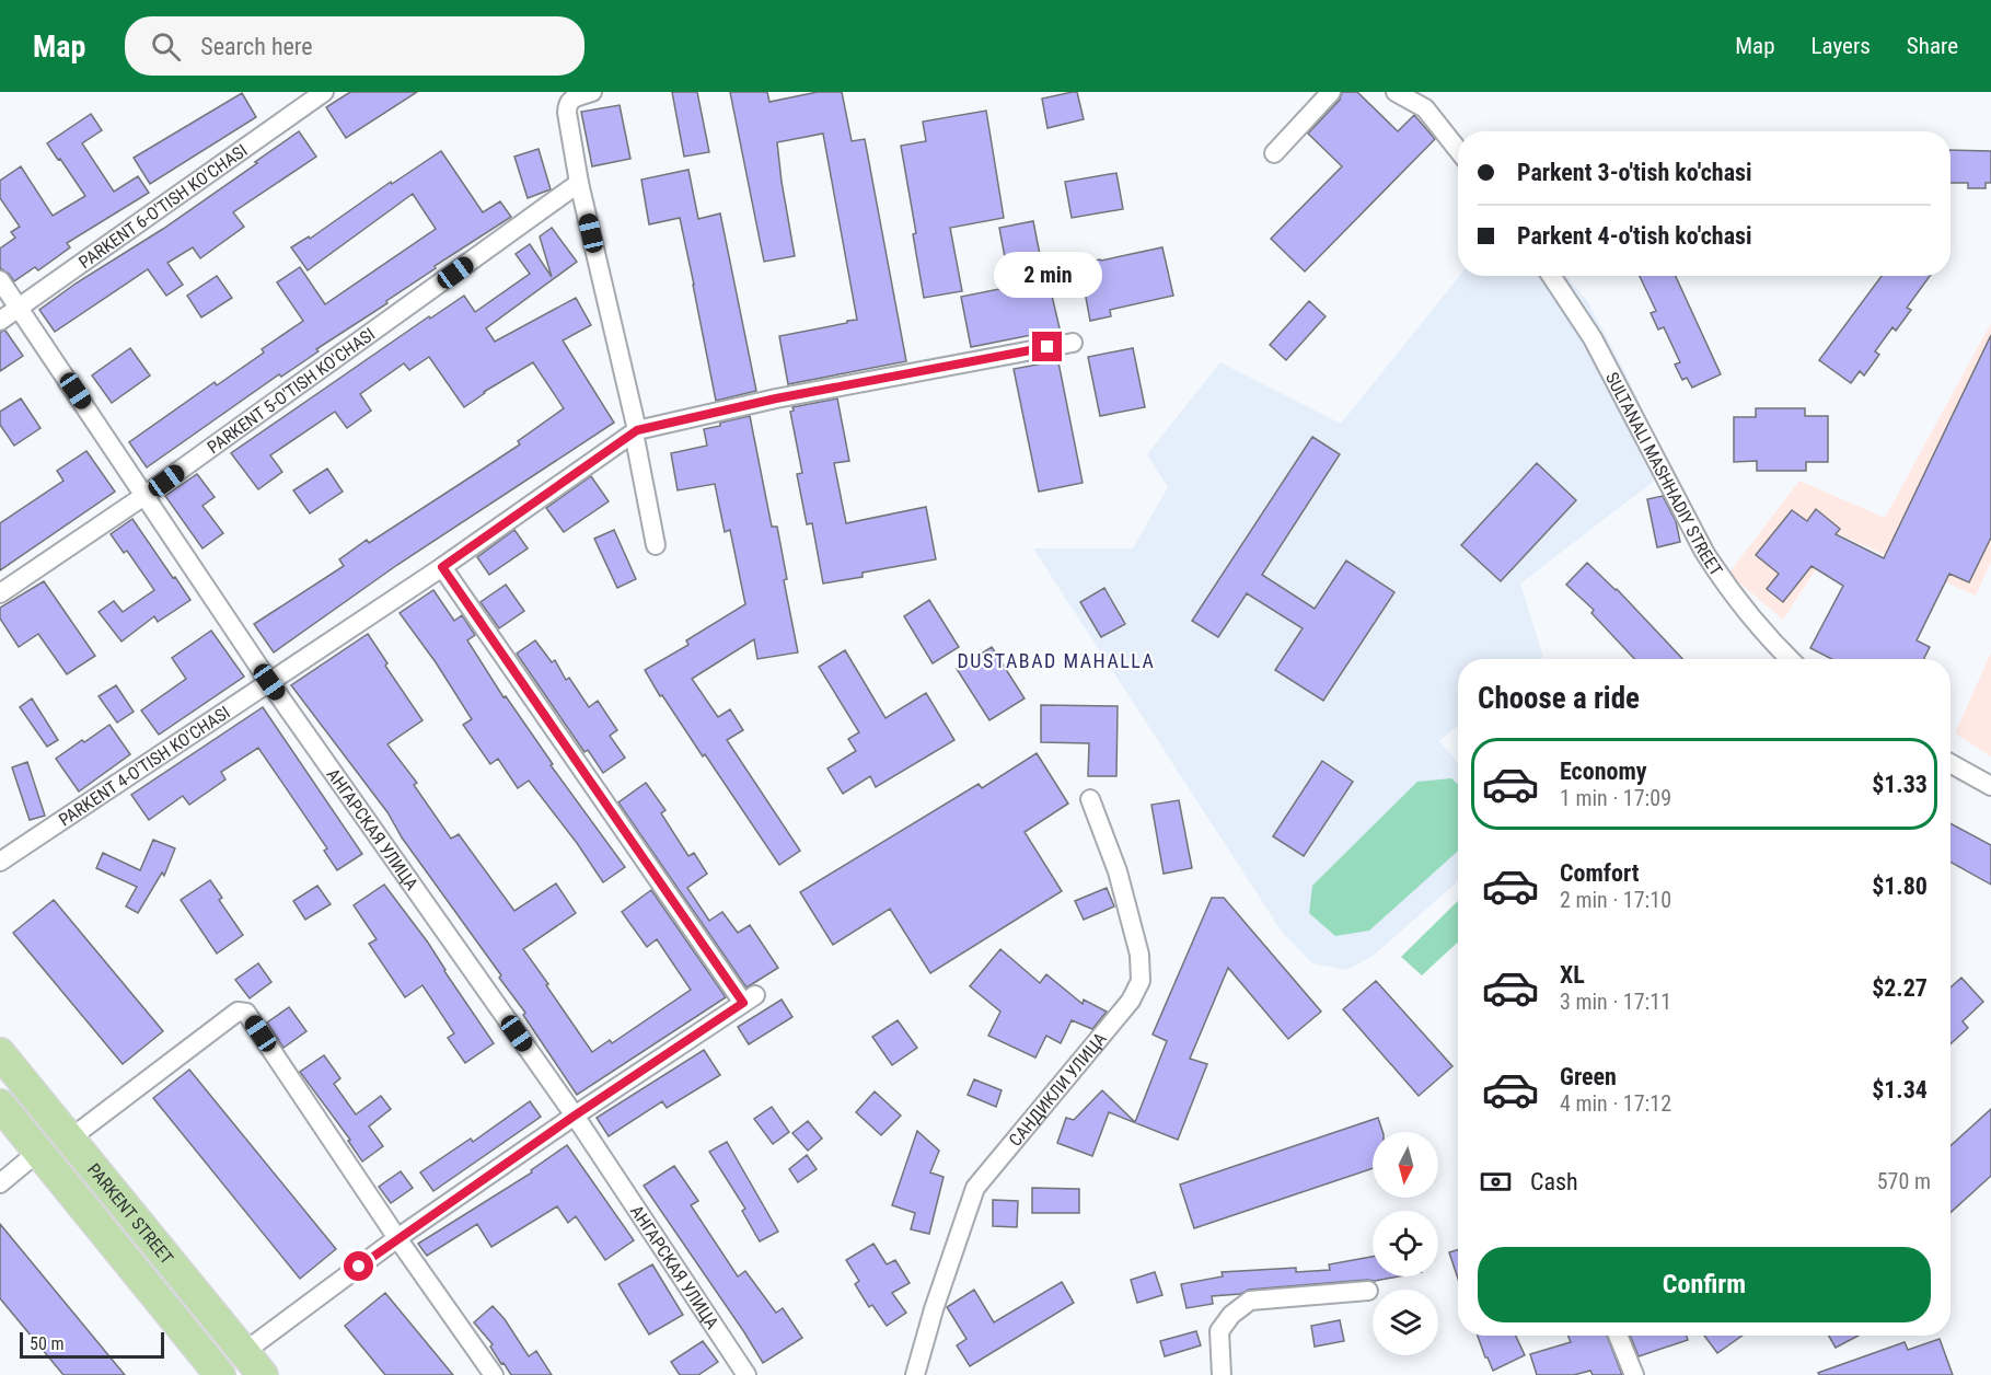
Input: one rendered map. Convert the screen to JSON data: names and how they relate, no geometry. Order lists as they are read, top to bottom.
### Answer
{
  "streets": {
    "main road": ["PARKENT STREET"],
    "street": [
      "PARKENT 6-O'TISH KO'CHASI",
      "PARKENT 5-O'TISH KO'CHASI",
      "SULTANALI MASHHADIY STREET",
      "PARKENT 4-O'TISH KO'CHASI",
      "АНГАРСКАЯ УЛИЦА",
      "САНДИКЛИ УЛИЦА"
    ]
  },
  "crossings": [
    ["PARKENT 6-O'TISH KO'CHASI", "АНГАРСКАЯ УЛИЦА"],
    ["PARKENT 5-O'TISH KO'CHASI", "АНГАРСКАЯ УЛИЦА"],
    ["PARKENT 4-O'TISH KO'CHASI", "АНГАРСКАЯ УЛИЦА"]
  ],
  "districts": ["DUSTABAD MAHALLA"],
  "scale_bar": "50 m",
  "north": "bottom",
  "page": {
    "header": "Map",
    "search": "Search here",
    "nav": ["Map", "Layers", "Share"],
    "banner": ["Parkent 3-o'tish ko'chasi", "Parkent 4-o'tish ko'chasi"],
    "bubble": "2 min",
    "heading": "Choose a ride",
    "list": [
      {
        "name": "Economy",
        "note": "1 min · 17:09",
        "value": "$1.33"
      },
      {
        "name": "Comfort",
        "note": "2 min · 17:10",
        "value": "$1.80"
      },
      {
        "name": "XL",
        "note": "3 min · 17:11",
        "value": "$2.27"
      },
      {
        "name": "Green",
        "note": "4 min · 17:12",
        "value": "$1.34"
      }
    ],
    "pay": ["Cash", "570 m"],
    "buttons": "Confirm",
    "scale": "50 m"
  }
}
